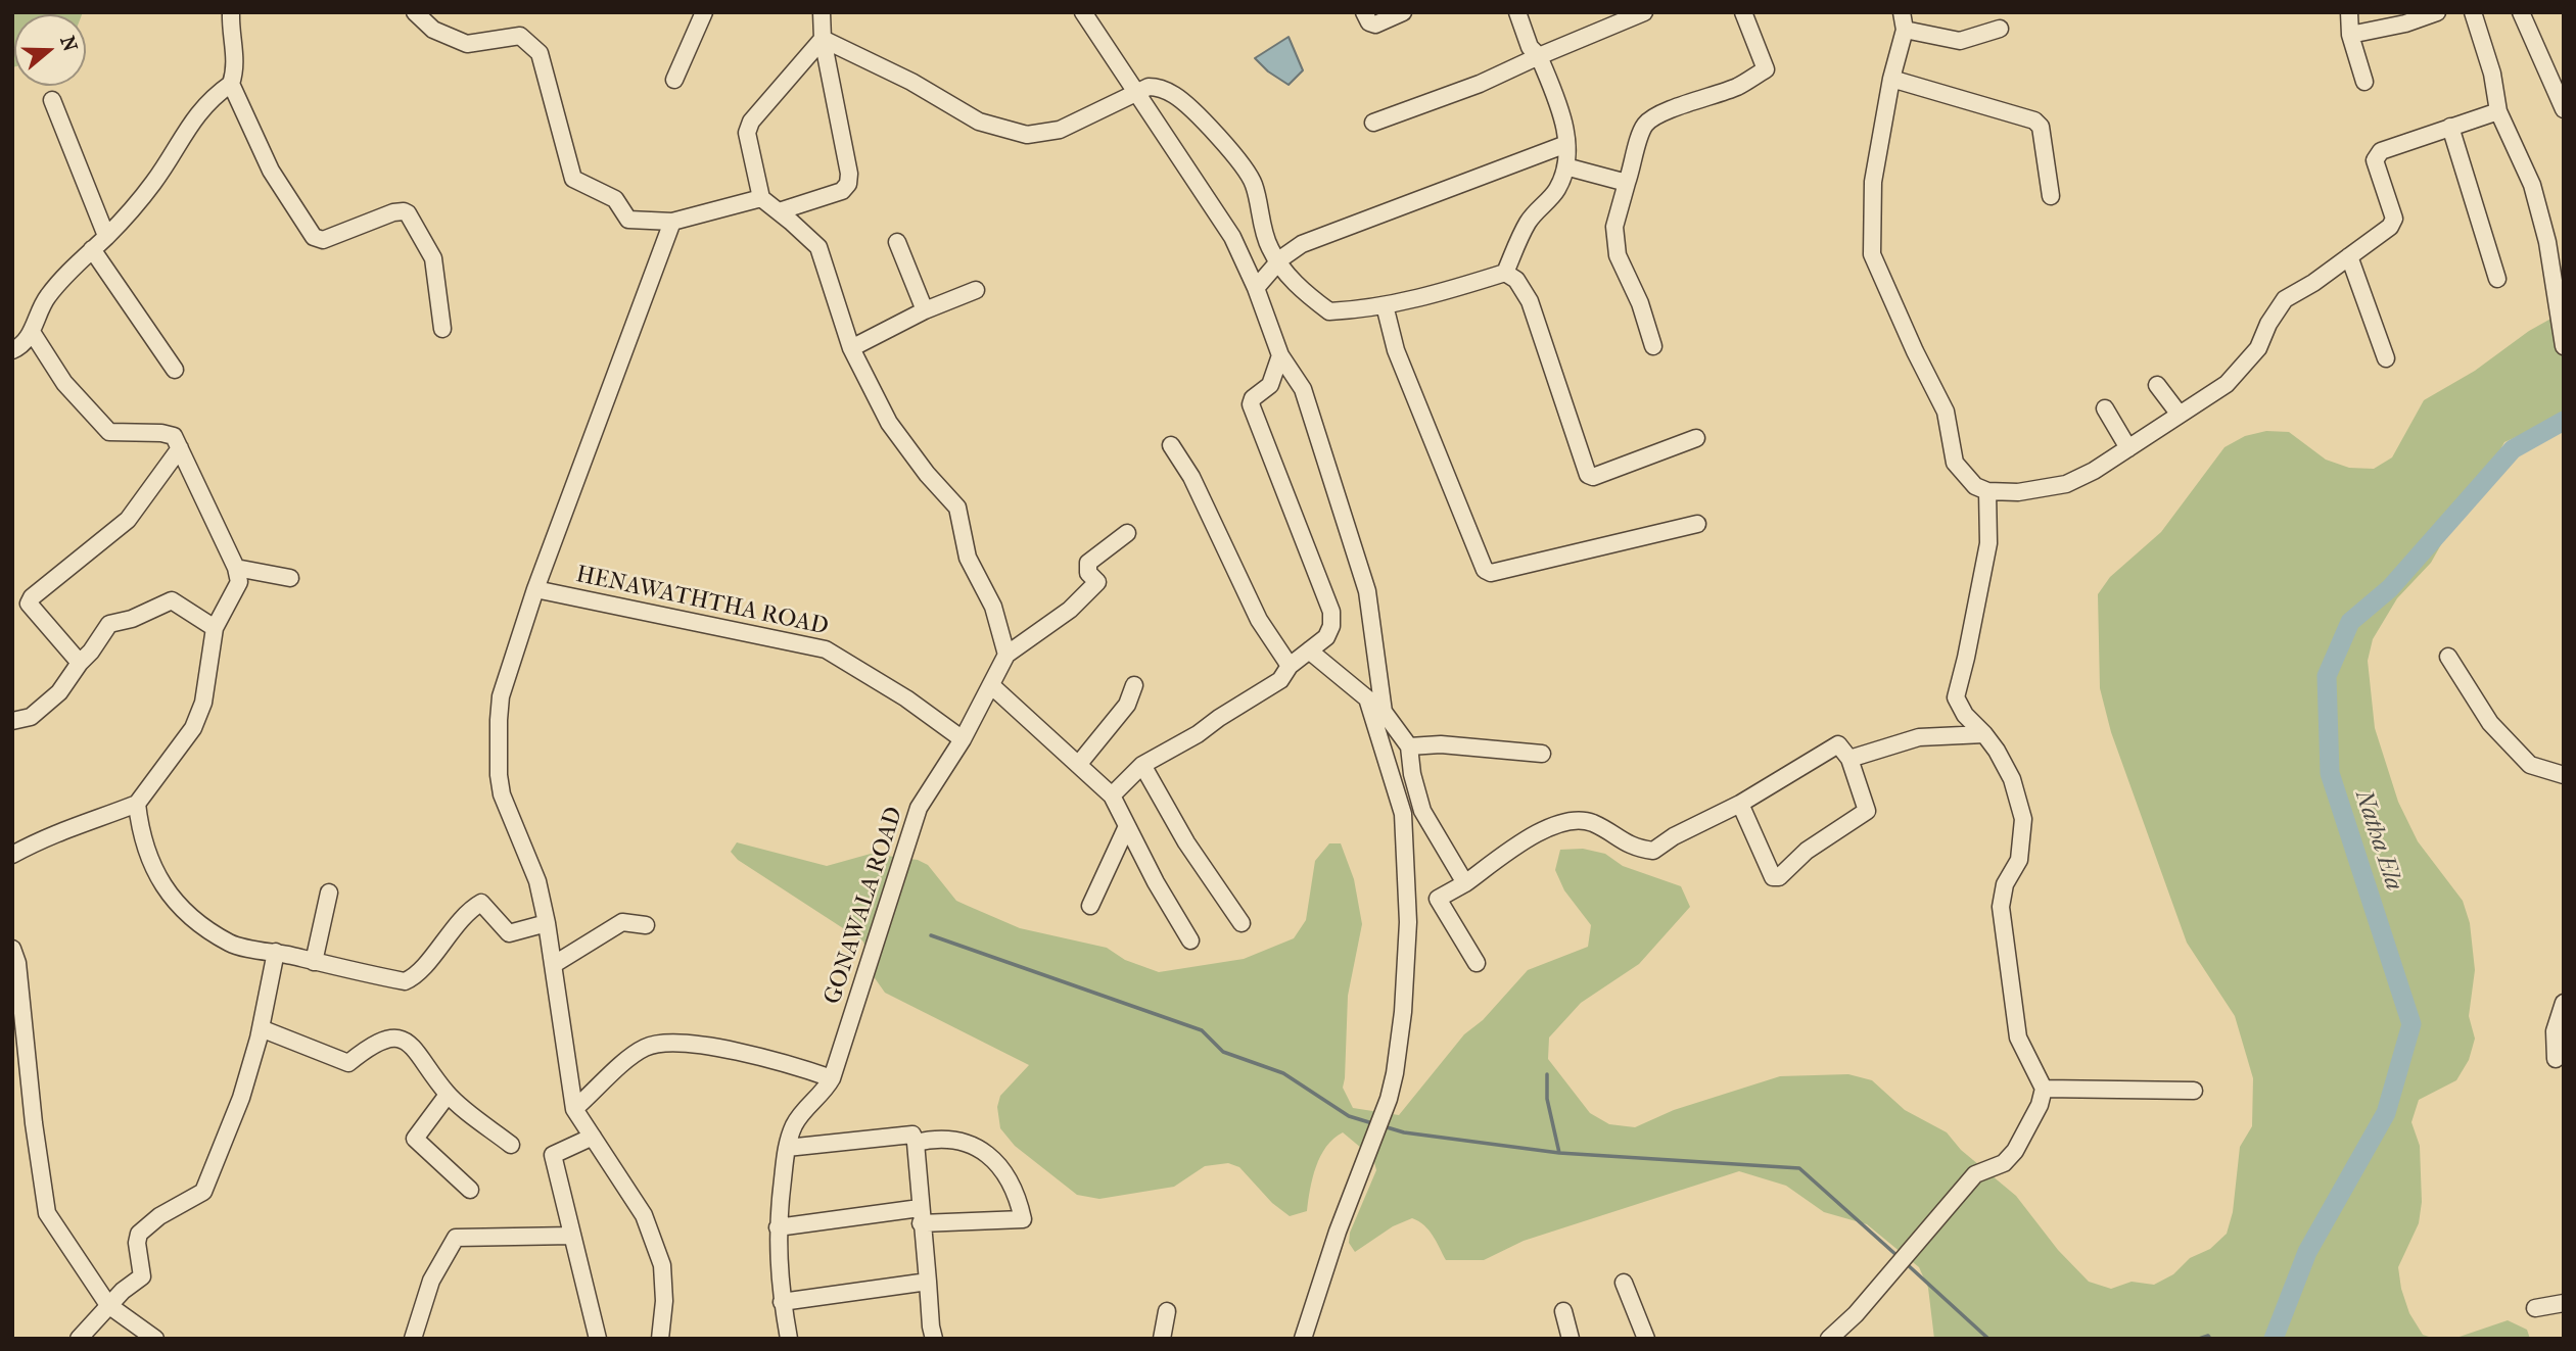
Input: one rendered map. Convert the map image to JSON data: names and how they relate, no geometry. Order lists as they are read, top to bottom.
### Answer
{
  "streets": {
    "street": ["HENAWATHTHA ROAD", "GONAWALA ROAD"]
  },
  "crossings": [
    ["HENAWATHTHA ROAD", "GONAWALA ROAD"]
  ],
  "water": ["Natha Ela"],
  "north": "right"
}
